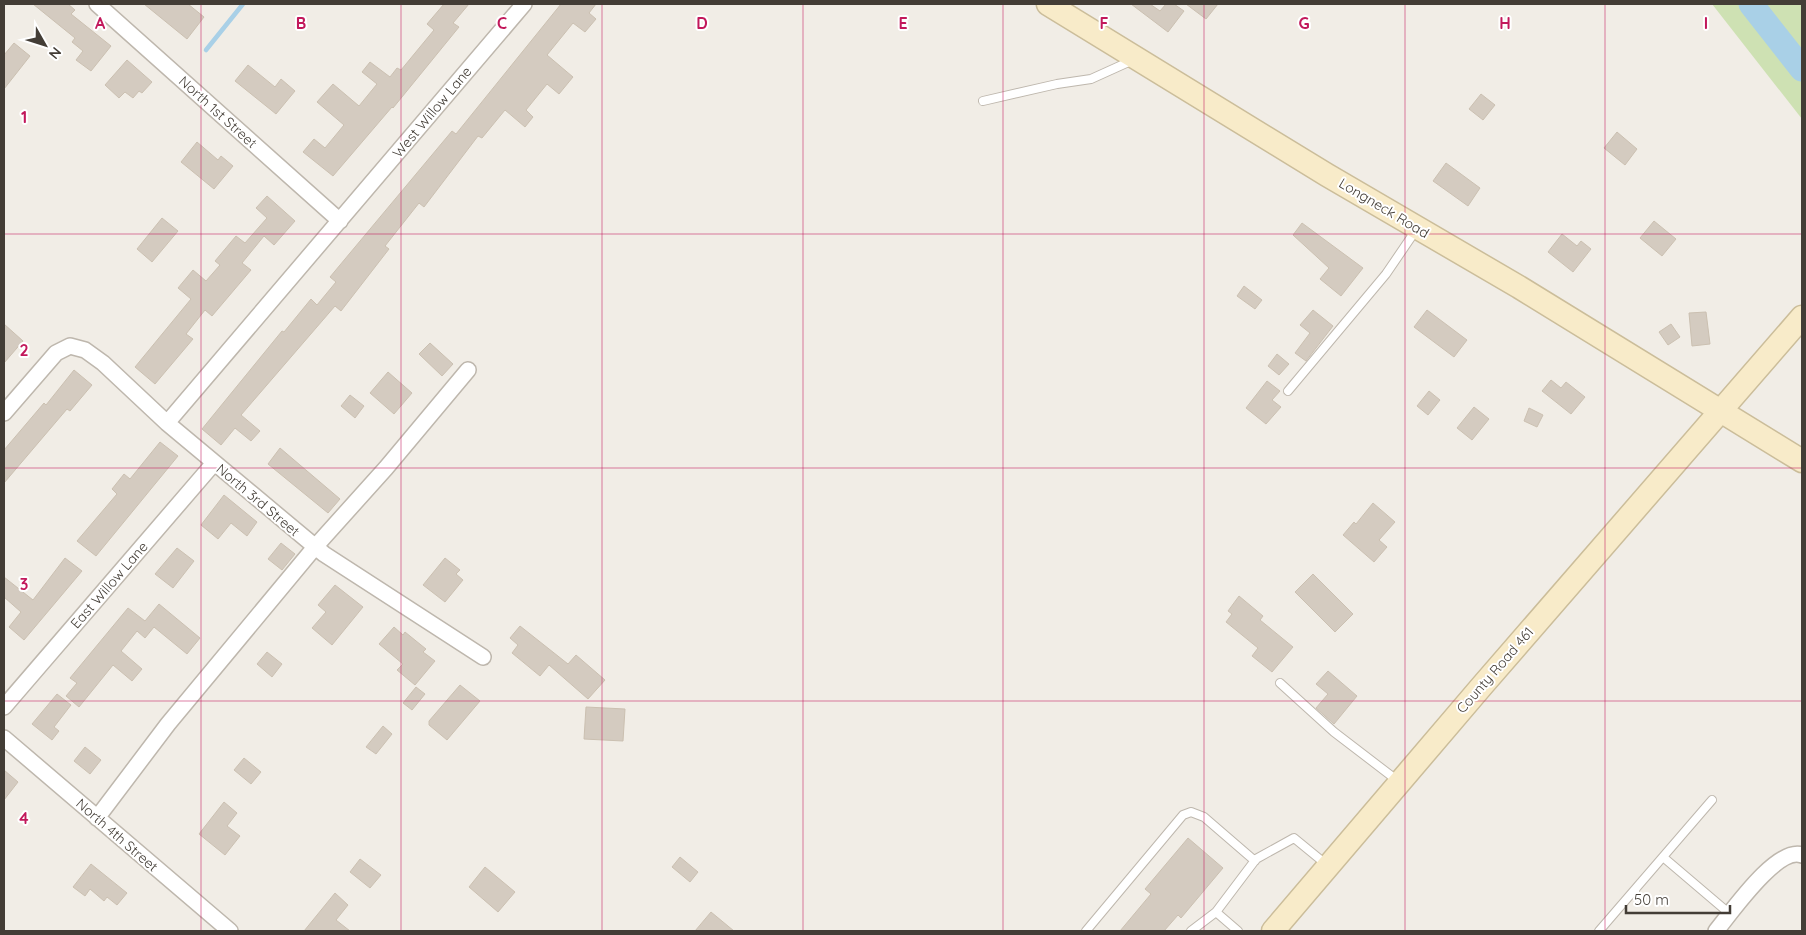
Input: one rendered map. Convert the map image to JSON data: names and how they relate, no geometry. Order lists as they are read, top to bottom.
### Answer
{
  "streets": {
    "street": [
      "North 1st Street",
      "West Willow Lane",
      "Longneck Road",
      "North 3rd Street",
      "East Willow Lane",
      "County Road 461",
      "North 4th Street"
    ]
  },
  "crossings": [
    ["North 1st Street", "West Willow Lane"],
    ["Longneck Road", "County Road 461"],
    ["North 3rd Street", "East Willow Lane"]
  ],
  "scale_bar": "50 m",
  "north": "bottom right",
  "grid": {
    "columns": [
      "A",
      "B",
      "C",
      "D",
      "E",
      "F",
      "G",
      "H",
      "I"
    ],
    "rows": [
      "1",
      "2",
      "3",
      "4"
    ]
  }
}
